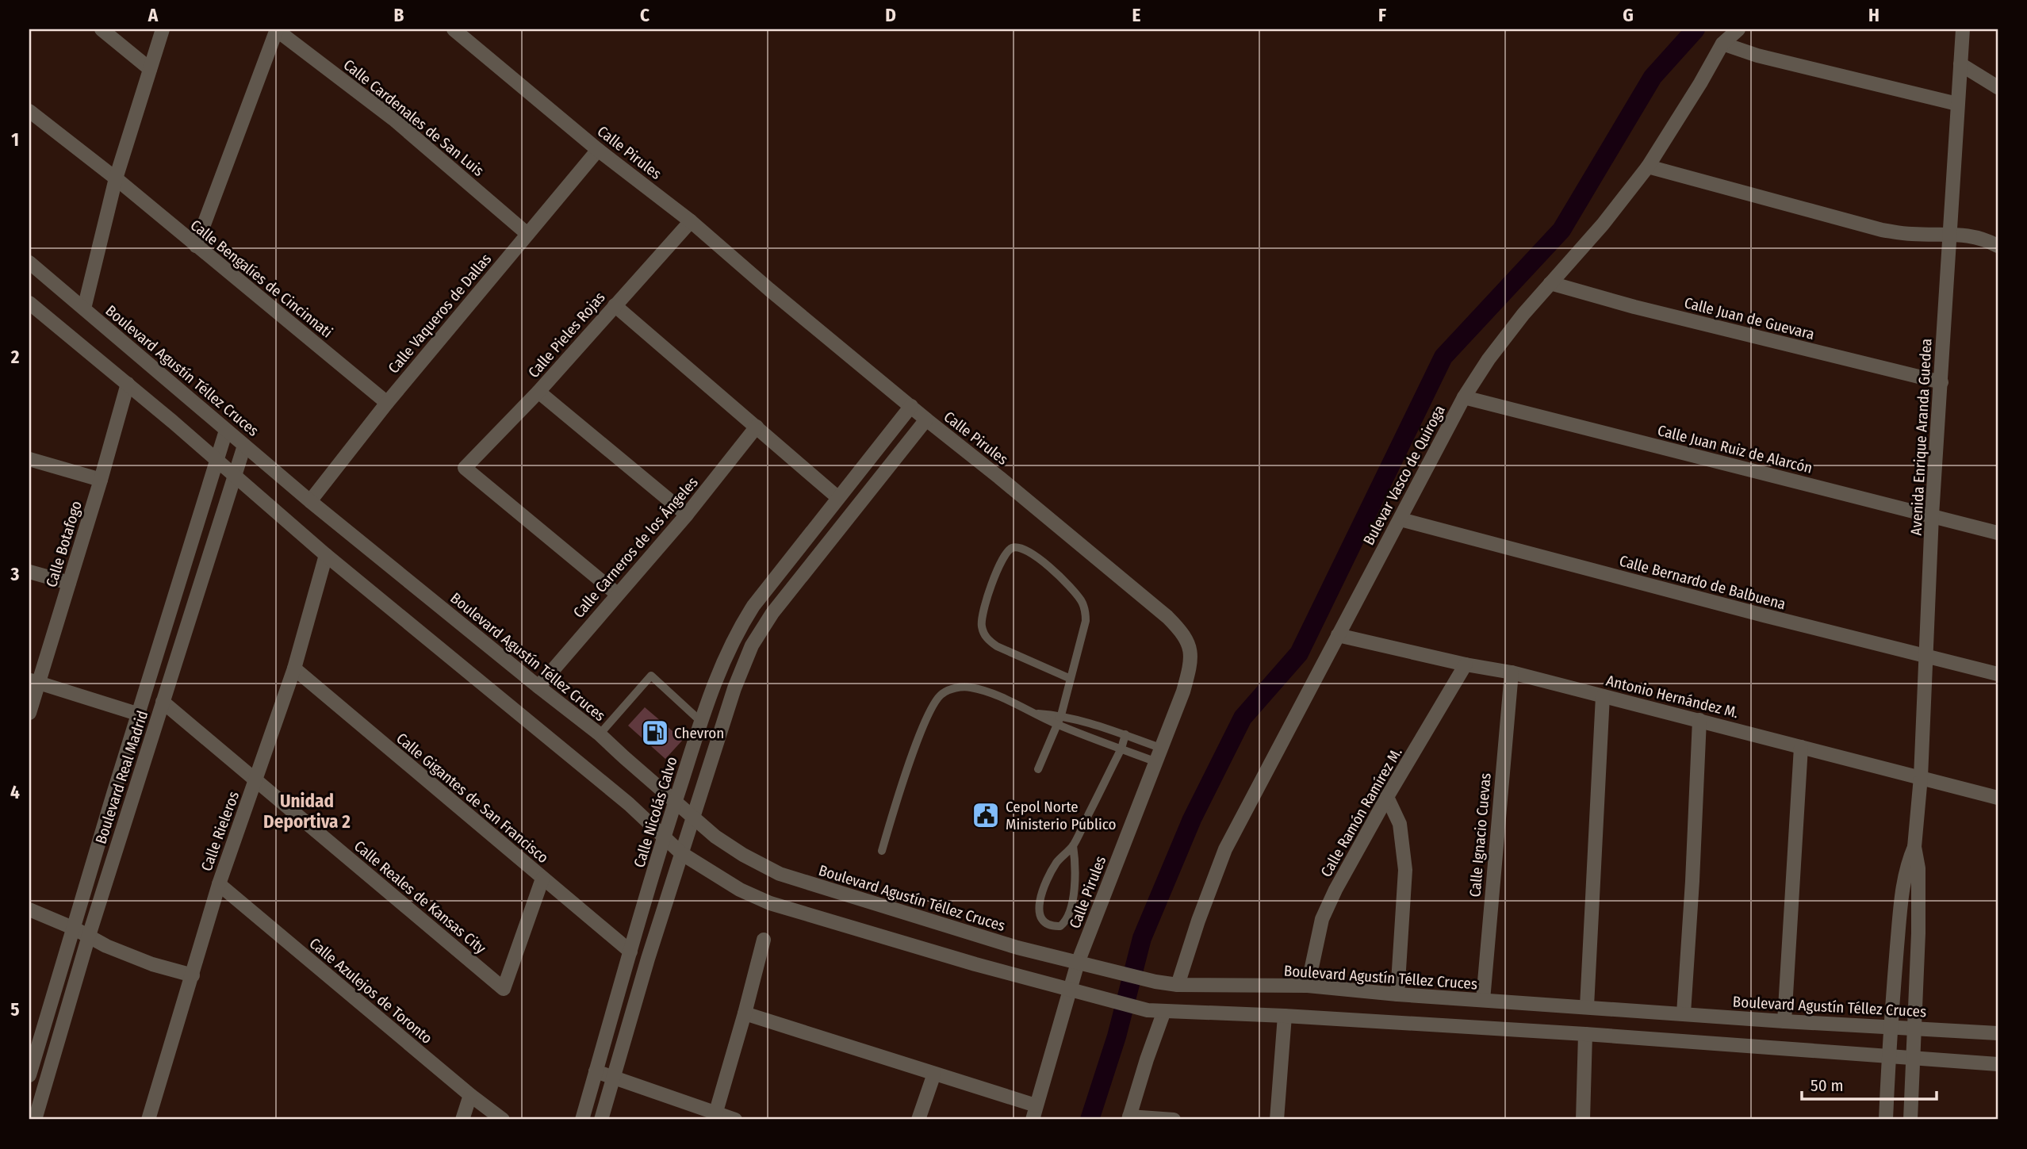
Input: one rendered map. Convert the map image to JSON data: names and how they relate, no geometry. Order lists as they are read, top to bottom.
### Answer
{
  "streets": {
    "street": [
      "Calle Cardenales de San Luis",
      "Calle Pirules",
      "Calle Bengalíes de Cincinnati",
      "Calle Vaqueros de Dallas",
      "Calle Juan de Guevara",
      "Calle Pieles Rojas",
      "Boulevard Agustín Téllez Cruces",
      "Avenida Enrique Aranda Guedea",
      "Calle Juan Ruiz de Alarcón",
      "Bulevar Vasco de Quiroga",
      "Calle Botafogo",
      "Calle Carneros de los Ángeles",
      "Calle Bernardo de Balbuena",
      "Antonio Hernández M.",
      "Boulevard Real Madrid",
      "Calle Gigantes de San Francisco",
      "Calle Nicolás Calvo",
      "Calle Ramón Ramírez M.",
      "Calle Rieleros",
      "Calle Ignacio Cuevas",
      "Calle Reales de Kansas City",
      "Calle Azulejos de Toronto"
    ]
  },
  "crossings": [
    ["Calle Cardenales de San Luis", "Calle Vaqueros de Dallas"],
    ["Calle Pirules", "Calle Vaqueros de Dallas"],
    ["Calle Pirules", "Calle Pieles Rojas"],
    ["Calle Pirules", "Boulevard Agustín Téllez Cruces"],
    ["Calle Pirules", "Calle Nicolás Calvo"],
    ["Calle Bengalíes de Cincinnati", "Calle Vaqueros de Dallas"],
    ["Calle Vaqueros de Dallas", "Boulevard Agustín Téllez Cruces"],
    ["Calle Juan de Guevara", "Avenida Enrique Aranda Guedea"],
    ["Calle Juan de Guevara", "Bulevar Vasco de Quiroga"],
    ["Calle Pieles Rojas", "Calle Carneros de los Ángeles"],
    ["Boulevard Agustín Téllez Cruces", "Avenida Enrique Aranda Guedea"],
    ["Boulevard Agustín Téllez Cruces", "Bulevar Vasco de Quiroga"],
    ["Boulevard Agustín Téllez Cruces", "Calle Carneros de los Ángeles"],
    ["Boulevard Agustín Téllez Cruces", "Boulevard Real Madrid"],
    ["Boulevard Agustín Téllez Cruces", "Calle Nicolás Calvo"],
    ["Boulevard Agustín Téllez Cruces", "Calle Ramón Ramírez M."],
    ["Boulevard Agustín Téllez Cruces", "Calle Ignacio Cuevas"],
    ["Avenida Enrique Aranda Guedea", "Calle Juan Ruiz de Alarcón"],
    ["Avenida Enrique Aranda Guedea", "Calle Bernardo de Balbuena"],
    ["Avenida Enrique Aranda Guedea", "Antonio Hernández M."],
    ["Calle Juan Ruiz de Alarcón", "Bulevar Vasco de Quiroga"],
    ["Bulevar Vasco de Quiroga", "Calle Bernardo de Balbuena"],
    ["Bulevar Vasco de Quiroga", "Antonio Hernández M."],
    ["Antonio Hernández M.", "Calle Ramón Ramírez M."],
    ["Antonio Hernández M.", "Calle Ignacio Cuevas"],
    ["Boulevard Real Madrid", "Calle Reales de Kansas City"],
    ["Calle Gigantes de San Francisco", "Calle Nicolás Calvo"],
    ["Calle Gigantes de San Francisco", "Calle Rieleros"],
    ["Calle Gigantes de San Francisco", "Calle Reales de Kansas City"],
    ["Calle Rieleros", "Calle Reales de Kansas City"],
    ["Calle Rieleros", "Calle Azulejos de Toronto"]
  ],
  "districts": ["Unidad Deportiva 2"],
  "places": {
    "fuel station": ["Chevron"],
    "public building": ["Cepol Norte Ministerio Público"]
  },
  "scale_bar": "50 m",
  "grid": {
    "columns": [
      "A",
      "B",
      "C",
      "D",
      "E",
      "F",
      "G",
      "H"
    ],
    "rows": [
      "1",
      "2",
      "3",
      "4",
      "5"
    ]
  }
}
